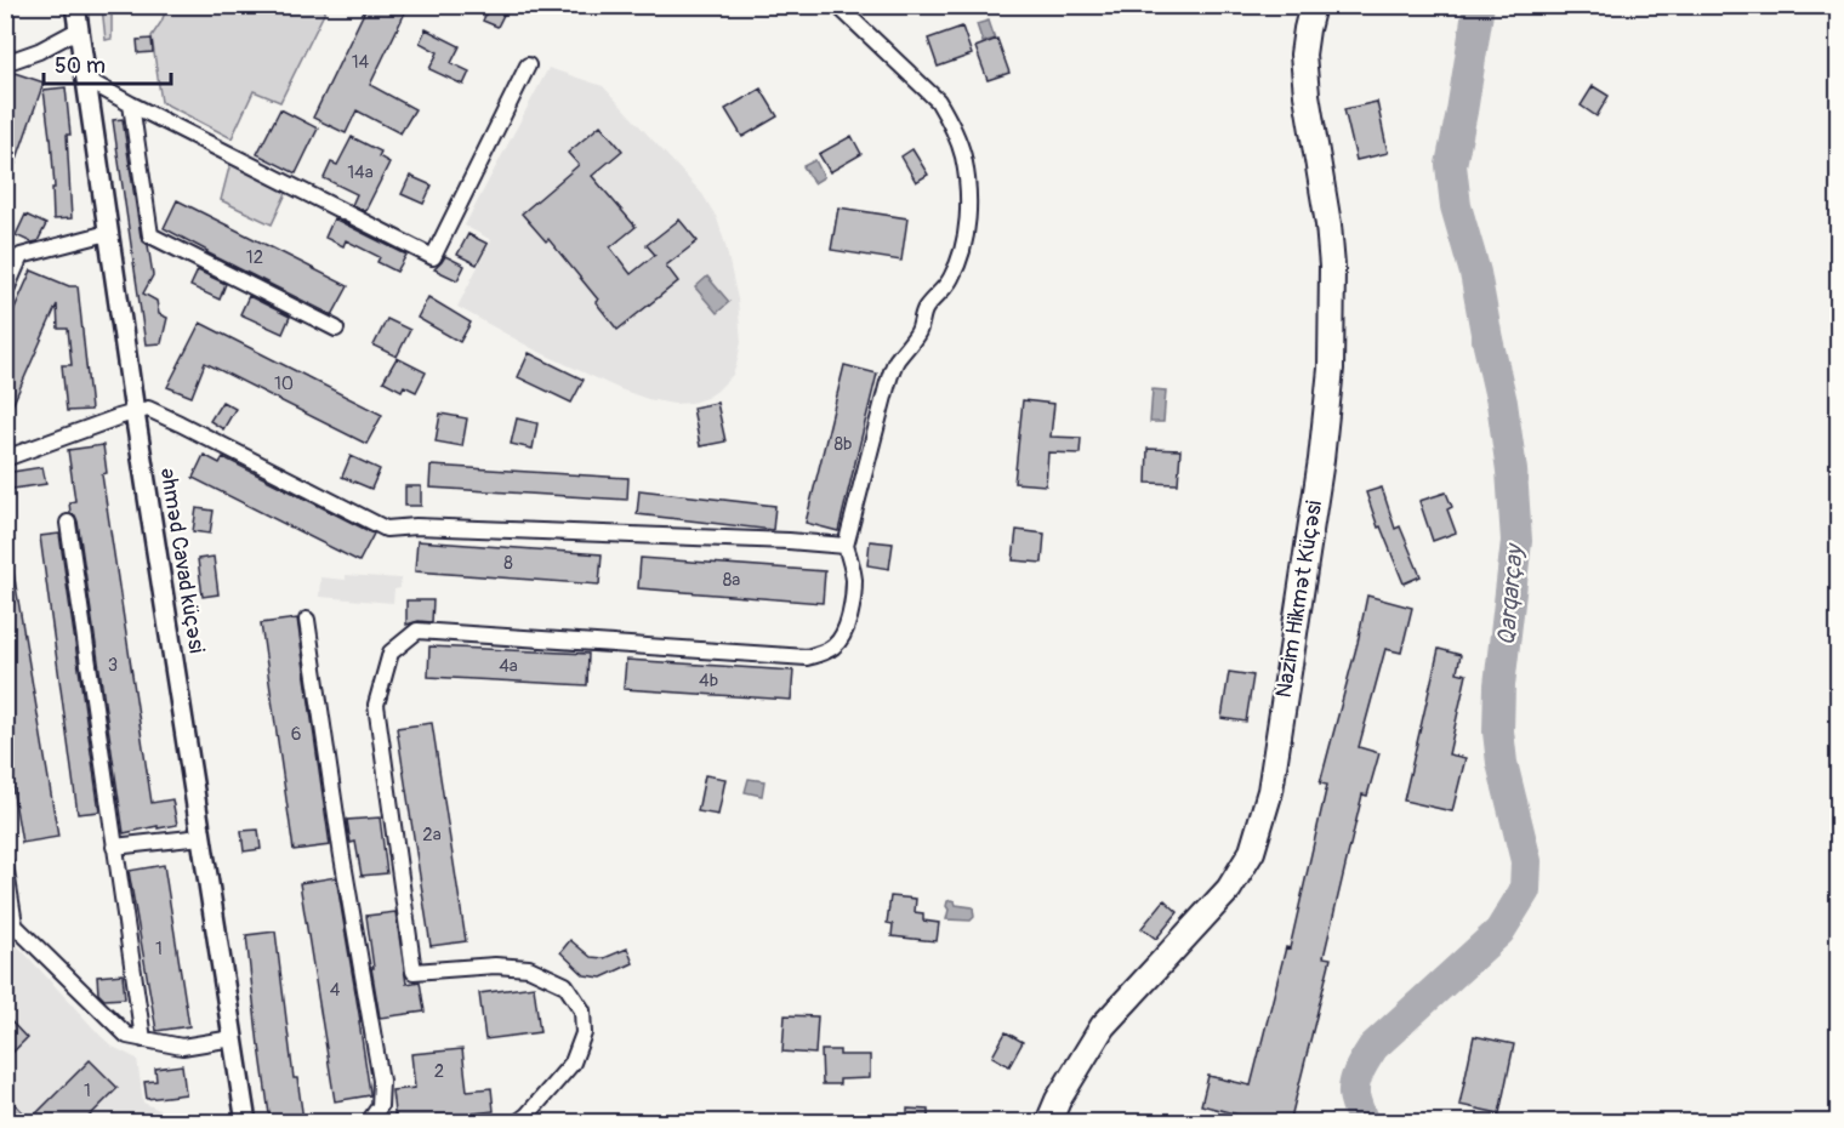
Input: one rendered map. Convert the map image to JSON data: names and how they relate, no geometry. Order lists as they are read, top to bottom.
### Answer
{
  "streets": {
    "main road": ["Nazim Hikmət Küçəsi"],
    "street": ["Əhməd Cavad küçəsi"]
  },
  "water": ["Qarqarçay"],
  "house_numbers": [
    "14",
    "14a",
    "12",
    "10",
    "8b",
    "8",
    "8a",
    "3",
    "4a",
    "4b",
    "6",
    "2a",
    "1",
    "4",
    "2",
    "1"
  ],
  "scale_bar": "50 m"
}
